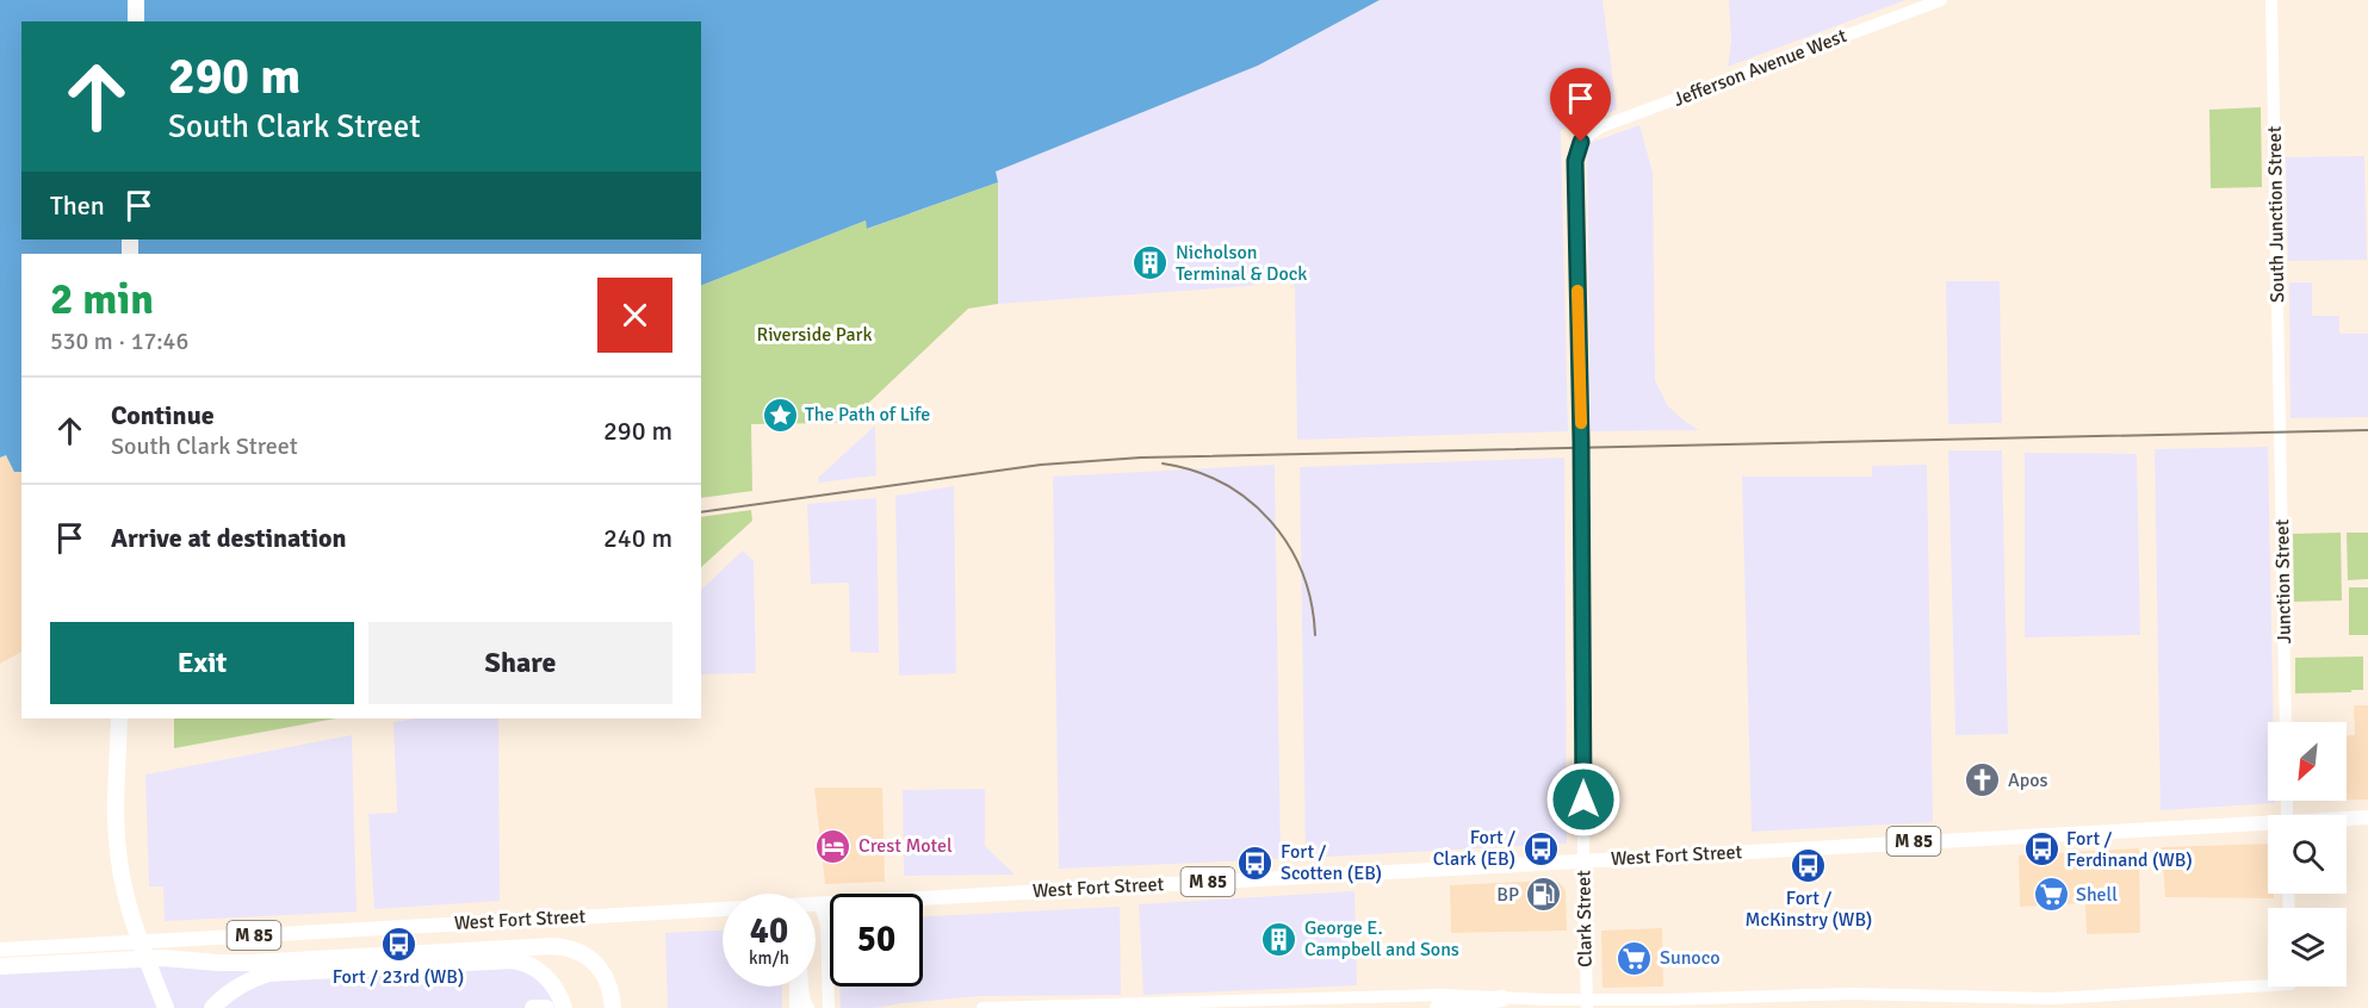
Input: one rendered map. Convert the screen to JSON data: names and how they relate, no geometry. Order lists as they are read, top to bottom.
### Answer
{
  "streets": {
    "main road": ["M 85", "West Fort Street"],
    "street": [
      "Jefferson Avenue West",
      "South Junction Street",
      "Junction Street",
      "Clark Street"
    ]
  },
  "crossings": [
    ["Jefferson Avenue West", "Clark Street"],
    ["South Junction Street", "Junction Street"],
    ["West Fort Street", "Clark Street"]
  ],
  "parks": ["Riverside Park"],
  "places": {
    "building": ["Nicholson Terminal & Dock", "George E. Campbell and Sons"],
    "place": ["The Path of Life"],
    "church": ["Apos"],
    "hotel": ["Crest Motel"],
    "bus stop": [
      "Fort / Clark (EB)",
      "Fort / Ferdinand (WB)",
      "Fort / Scotten (EB)",
      "Fort / McKinstry (WB)",
      "Fort / 23rd (WB)"
    ],
    "fuel station": ["BP"],
    "supermarket": ["Shell", "Sunoco"]
  },
  "north": "bottom left",
  "page": {
    "turn": ["290 m", "South Clark Street"],
    "then": "Then",
    "heading": ["2 min", "530 m · 17:46"],
    "list": [
      {
        "name": "Continue",
        "note": "South Clark Street",
        "value": "290 m"
      },
      {
        "name": "Arrive at destination",
        "value": "240 m"
      }
    ],
    "buttons": ["Exit", "Share"],
    "speed": "40 km/h",
    "limit": "50"
  }
}
